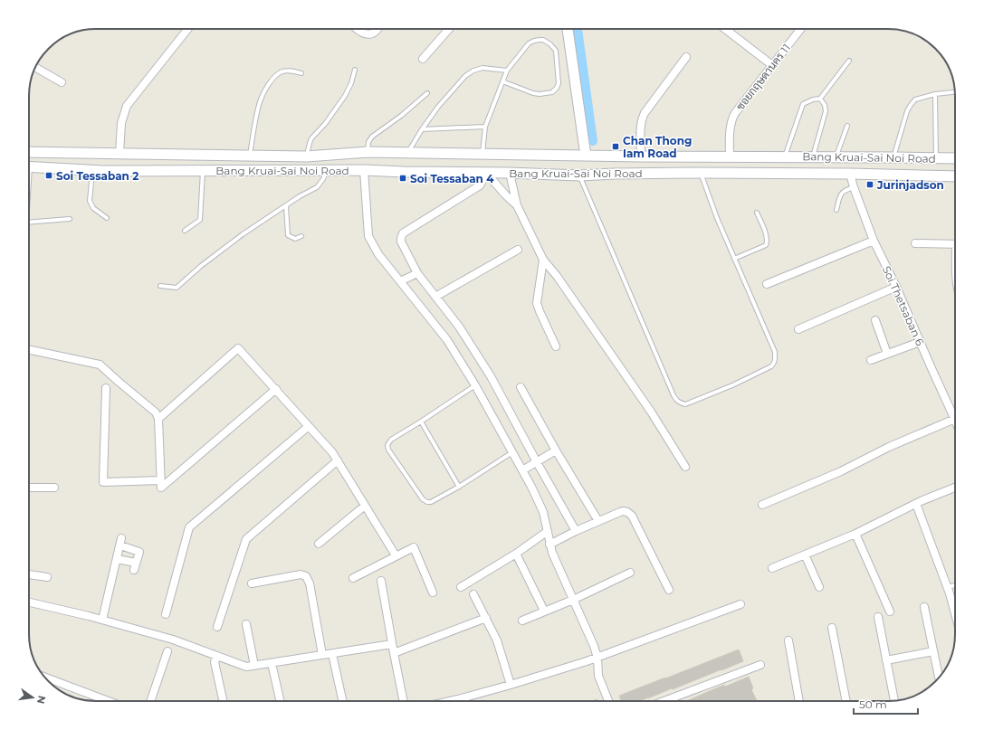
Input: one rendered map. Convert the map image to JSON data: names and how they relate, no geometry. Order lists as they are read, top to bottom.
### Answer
{
  "streets": {
    "main road": ["Bang Kruai-Sai Noi Road"],
    "street": ["ซอยกฤษดานคร 11", "Soi Thetsaban 6"]
  },
  "crossings": [
    ["ซอยกฤษดานคร 11", "Bang Kruai-Sai Noi Road"],
    ["Bang Kruai-Sai Noi Road", "Soi Thetsaban 6"]
  ],
  "places": {
    "transit": [
      "Chan Thong Iam Road",
      "Soi Tessaban 2",
      "Soi Tessaban 4",
      "Jurinjadson"
    ]
  },
  "scale_bar": "50 m",
  "north": "right"
}
